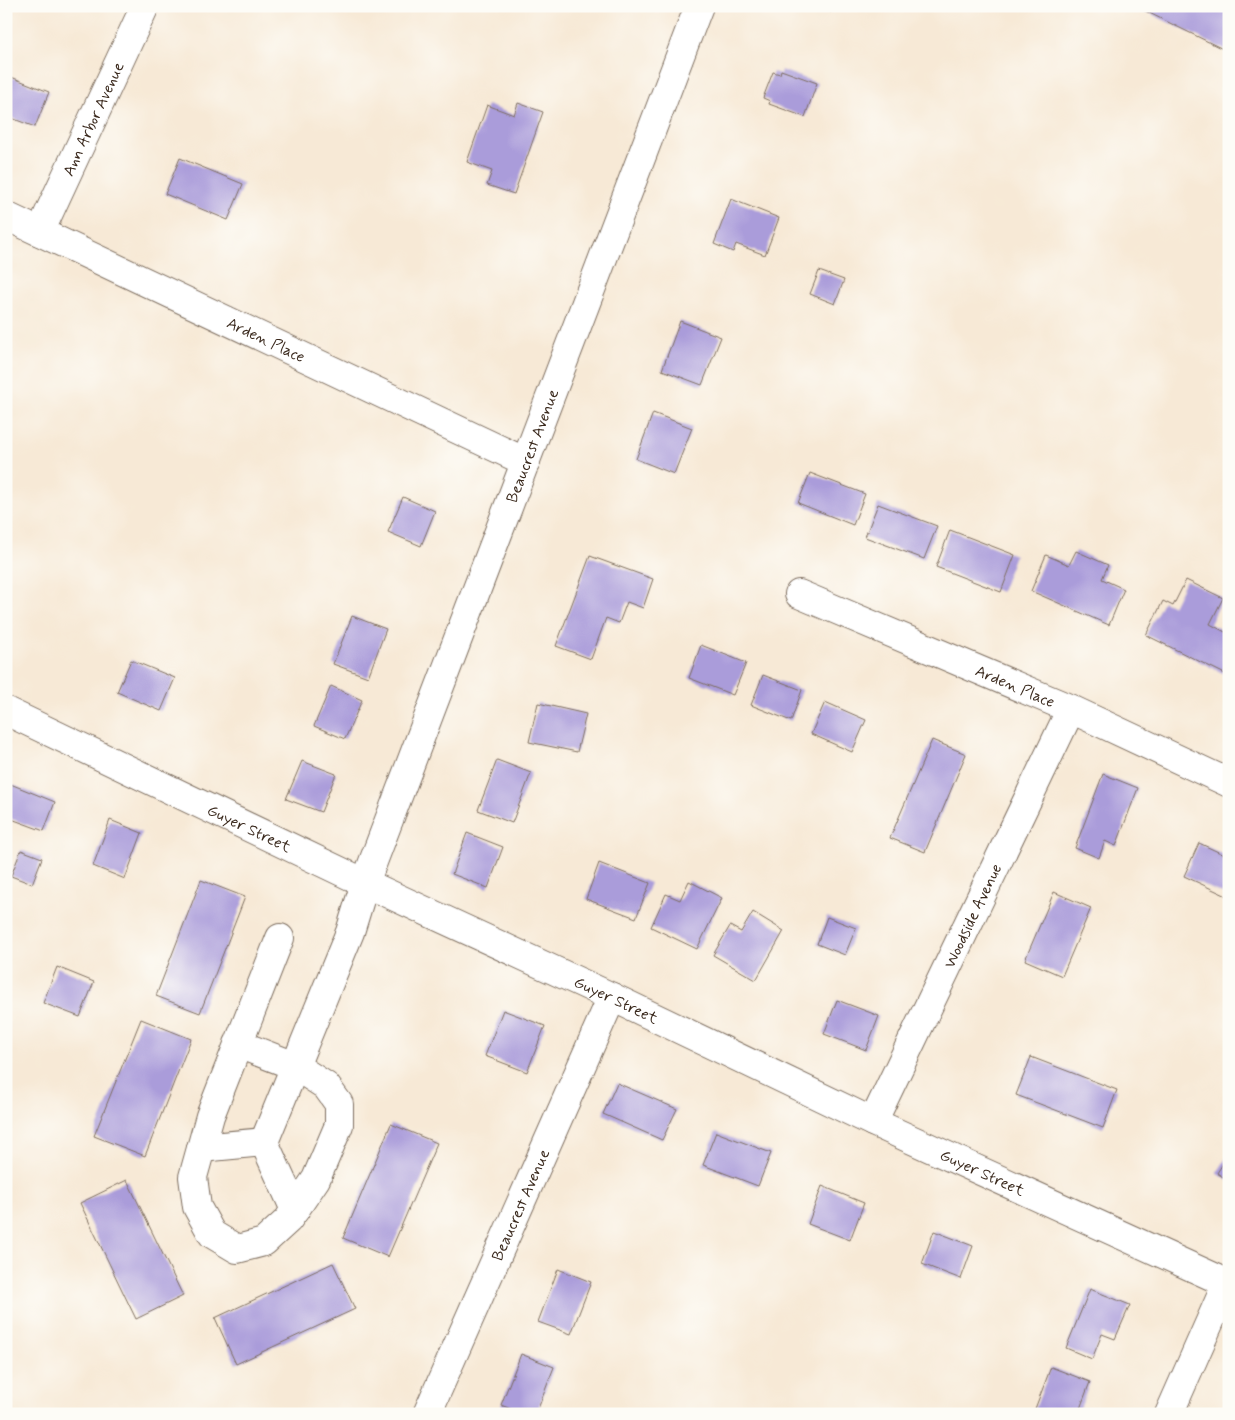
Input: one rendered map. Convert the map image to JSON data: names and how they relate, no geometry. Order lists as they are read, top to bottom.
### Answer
{
  "streets": {
    "street": [
      "Ann Arbor Avenue",
      "Arden Place",
      "Beaucrest Avenue",
      "Guyer Street",
      "Woodside Avenue"
    ]
  },
  "crossings": [
    ["Ann Arbor Avenue", "Arden Place"],
    ["Arden Place", "Beaucrest Avenue"],
    ["Arden Place", "Woodside Avenue"],
    ["Beaucrest Avenue", "Guyer Street"],
    ["Guyer Street", "Woodside Avenue"]
  ]
}
